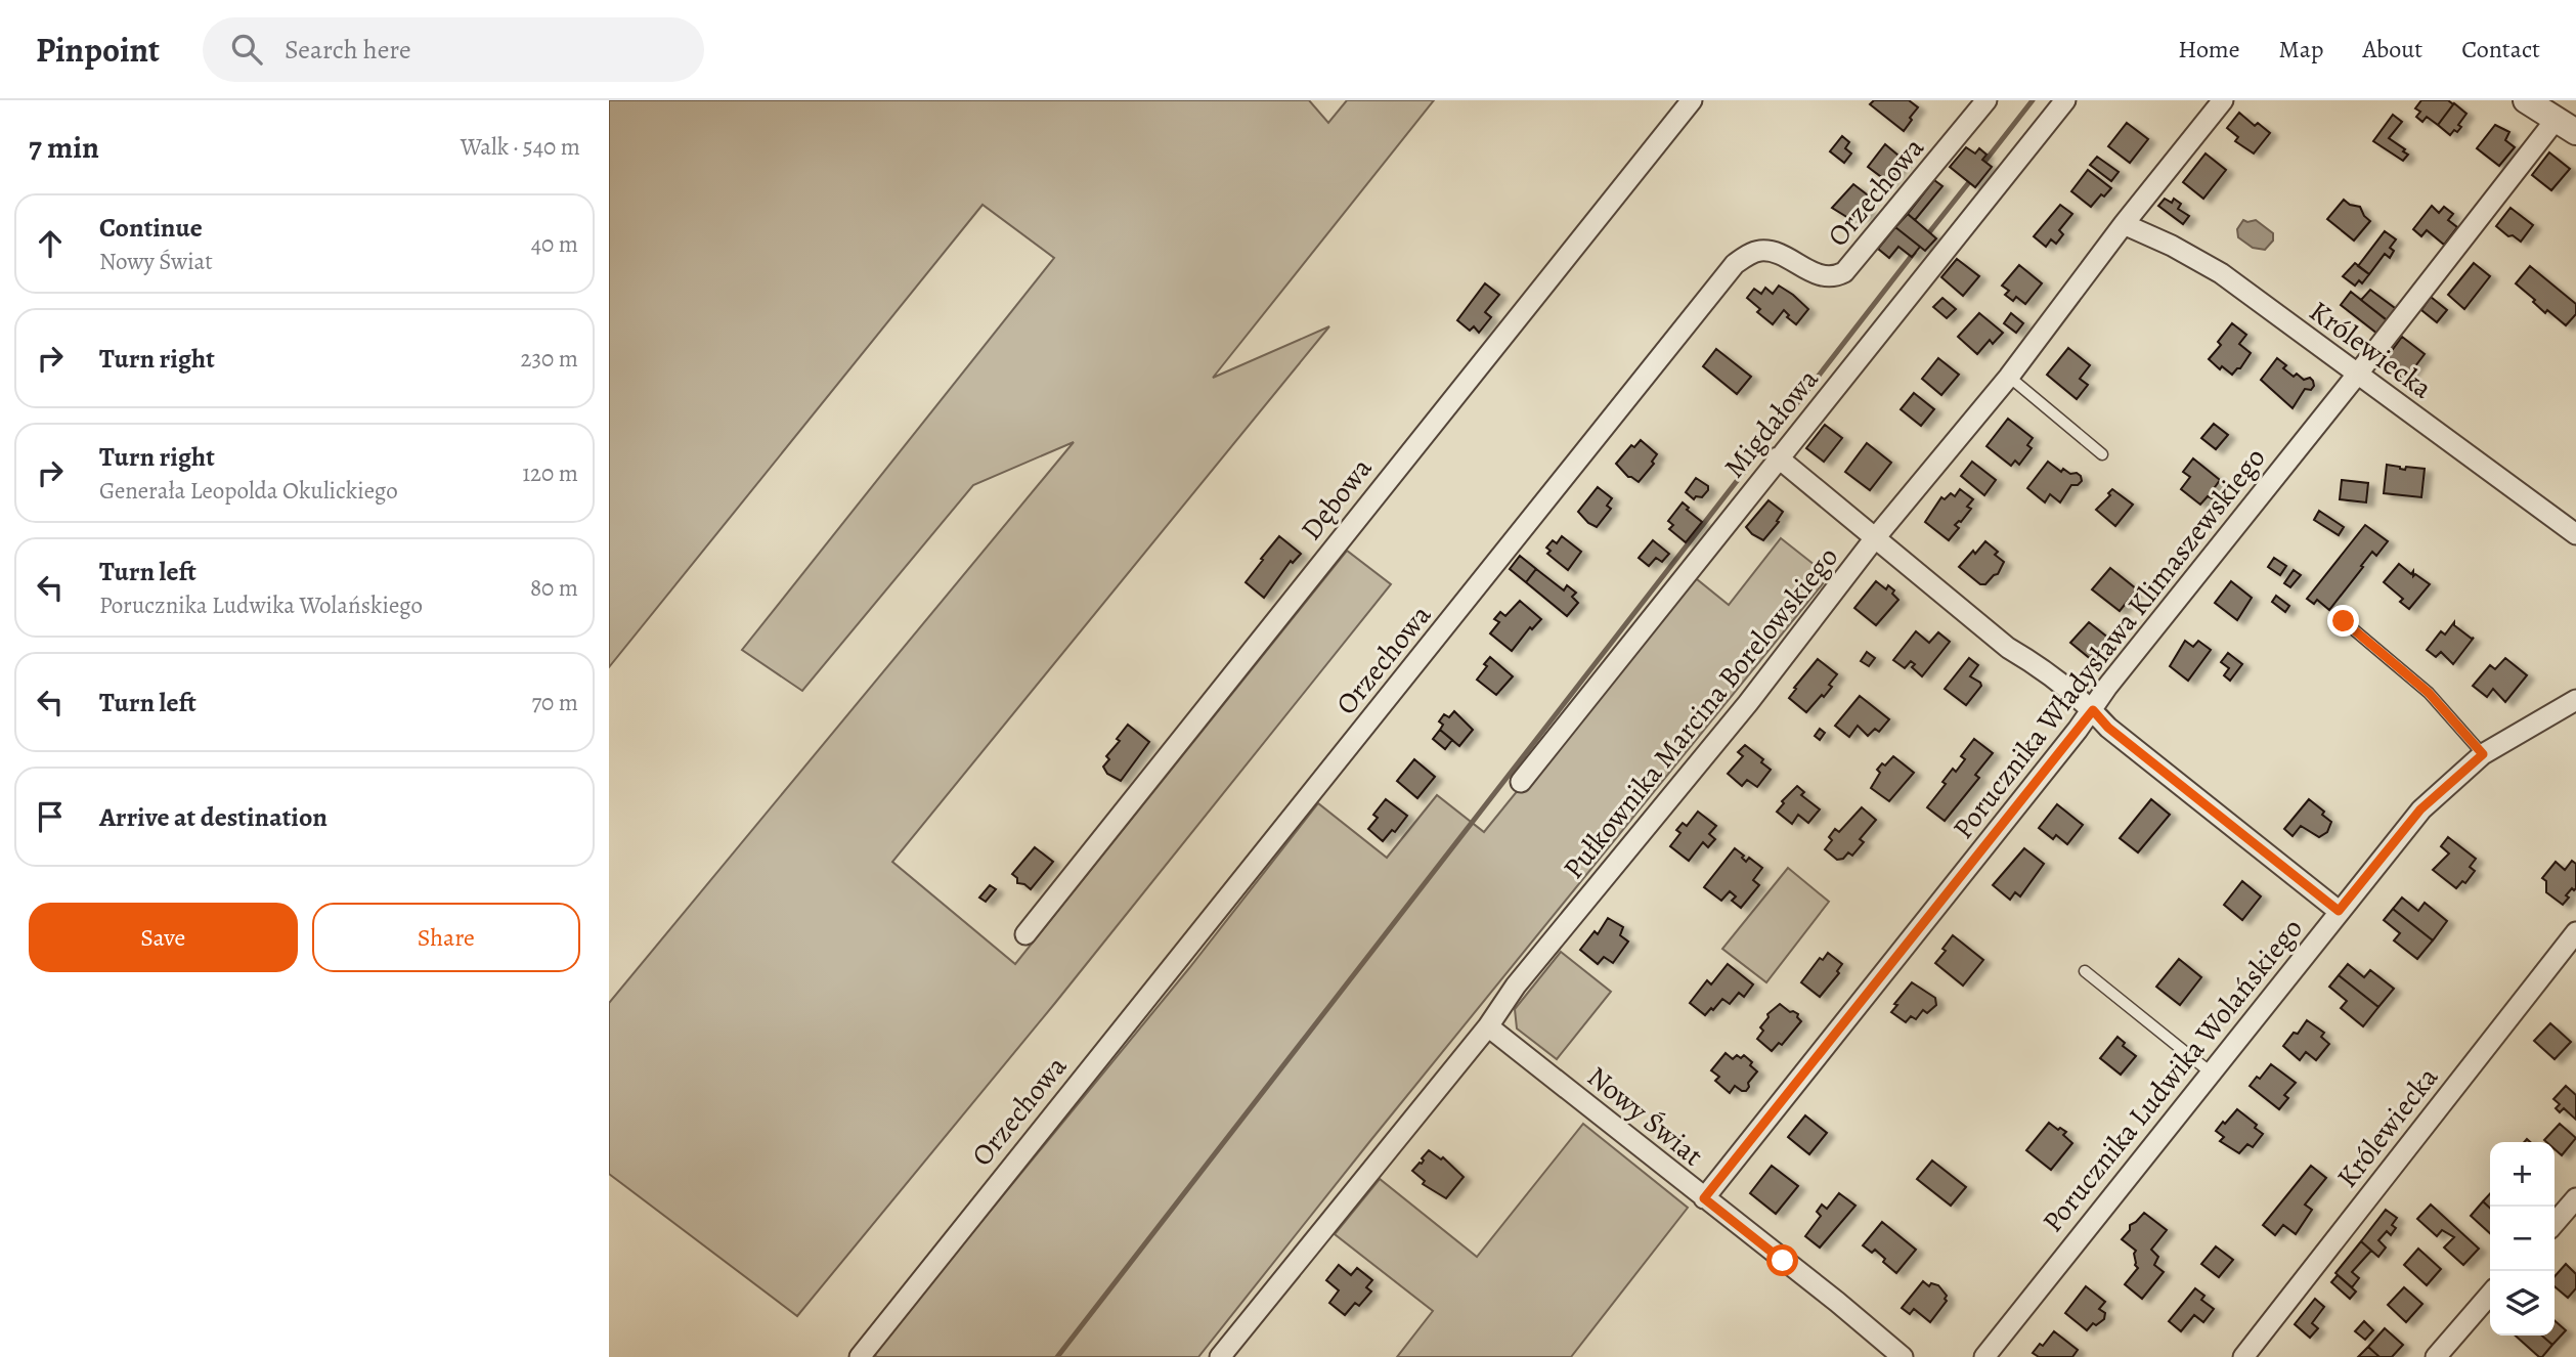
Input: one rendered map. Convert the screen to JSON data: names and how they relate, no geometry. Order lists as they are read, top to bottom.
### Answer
{
  "streets": {
    "street": [
      "Orzechowa",
      "Królewiecka",
      "Migdałowa",
      "Dębowa",
      "Porucznika Władysława Klimaszewskiego",
      "Pułkownika Marcina Borelowskiego",
      "Porucznika Ludwika Wolańskiego",
      "Nowy Świat"
    ]
  },
  "crossings": [
    ["Królewiecka", "Porucznika Władysława Klimaszewskiego"],
    ["Królewiecka", "Pułkownika Marcina Borelowskiego"],
    ["Porucznika Władysława Klimaszewskiego", "Nowy Świat"],
    ["Pułkownika Marcina Borelowskiego", "Nowy Świat"]
  ],
  "page": {
    "header": "Pinpoint",
    "search": "Search here",
    "nav": [
      "Home",
      "Map",
      "About",
      "Contact"
    ],
    "heading": ["7 min", "Walk · 540 m"],
    "list": [
      ["Continue", "Nowy Świat", "40 m"],
      ["Turn right", "230 m"],
      ["Turn right", "Generała Leopolda Okulickiego", "120 m"],
      ["Turn left", "Porucznika Ludwika Wolańskiego", "80 m"],
      ["Turn left", "70 m"],
      "Arrive at destination"
    ],
    "buttons": ["Save", "Share"],
    "map_buttons": ["+", "−"]
  }
}
